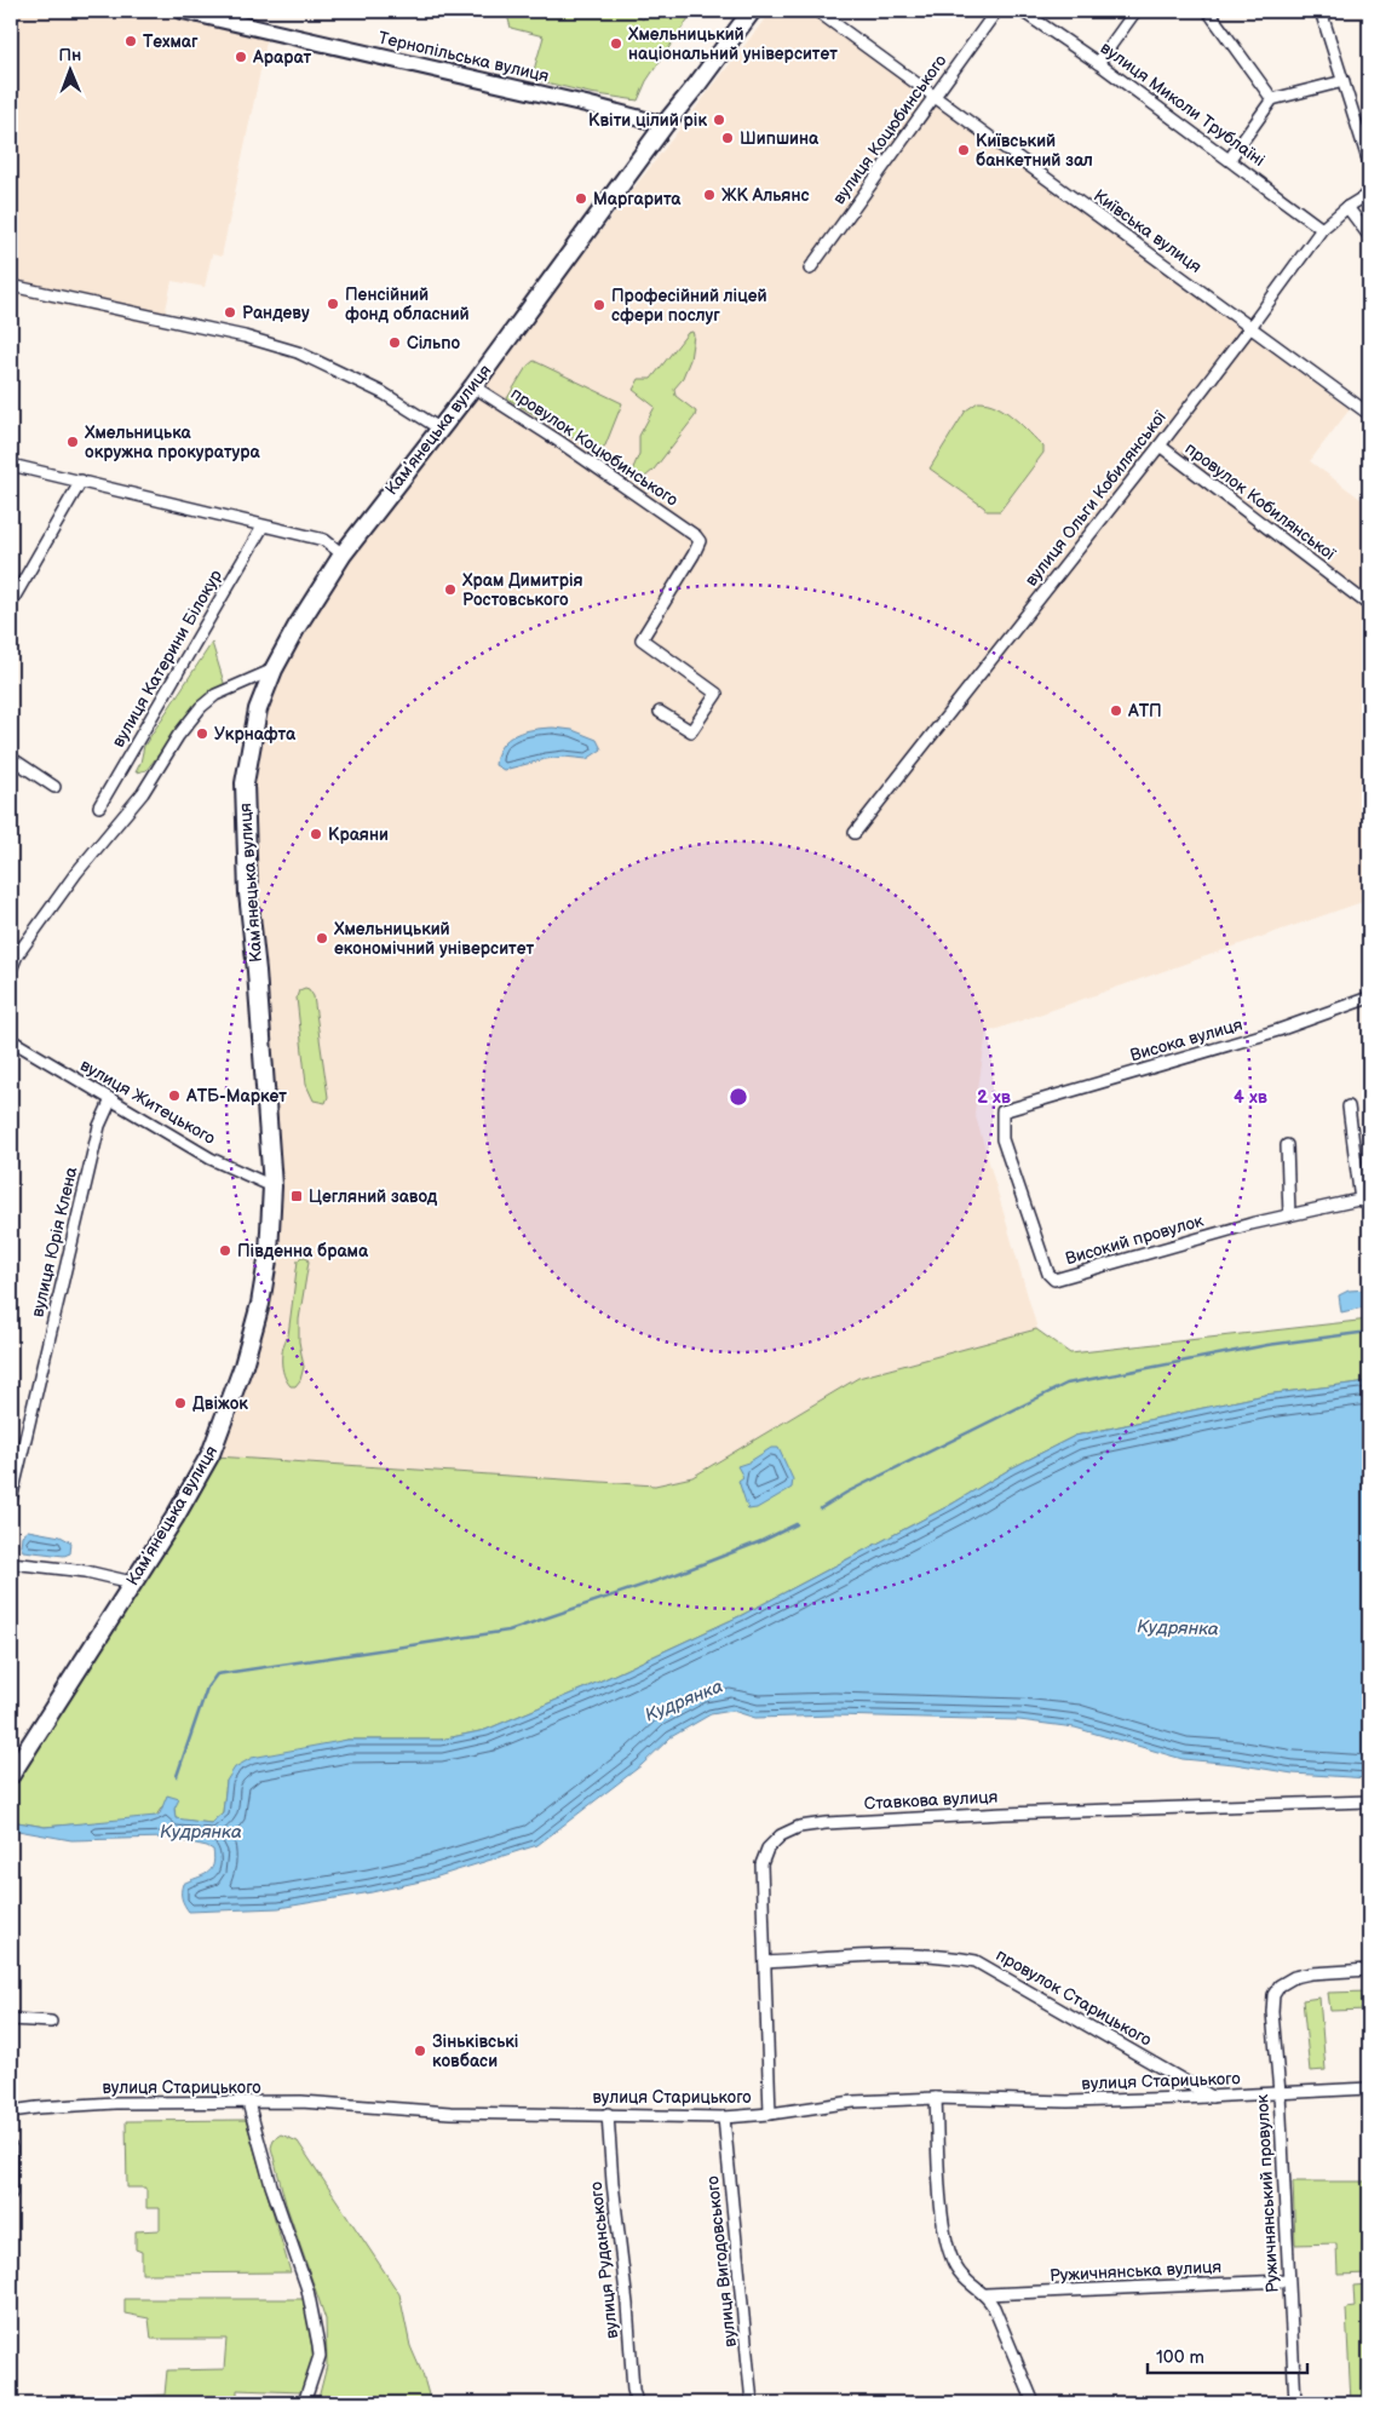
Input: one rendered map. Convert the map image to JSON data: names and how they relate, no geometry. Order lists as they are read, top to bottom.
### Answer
{
  "streets": {
    "main road": ["Тернопільська вулиця", "Камʼянецька вулиця"],
    "street": [
      "вулиця Миколи Трублаїні",
      "вулиця Коцюбинського",
      "Київська вулиця",
      "провулок Коцюбинського",
      "вулиця Ольги Кобилянської",
      "провулок Кобилянської",
      "вулиця Катерини Білокур",
      "Висока вулиця",
      "вулиця Житецького",
      "Високий провулок",
      "вулиця Юрія Клена",
      "Ставкова вулиця",
      "провулок Старицького",
      "вулиця Старицького",
      "Ружичнянський провулок",
      "вулиця Руданського",
      "вулиця Вигодовського",
      "Ружичнянська вулиця"
    ]
  },
  "crossings": [
    ["Тернопільська вулиця", "Камʼянецька вулиця"],
    ["вулиця Миколи Трублаїні", "вулиця Ольги Кобилянської"],
    ["вулиця Коцюбинського", "Київська вулиця"],
    ["Київська вулиця", "вулиця Ольги Кобилянської"],
    ["Камʼянецька вулиця", "провулок Коцюбинського"],
    ["Камʼянецька вулиця", "вулиця Житецького"],
    ["вулиця Ольги Кобилянської", "провулок Кобилянської"],
    ["Висока вулиця", "Високий провулок"],
    ["вулиця Житецького", "вулиця Юрія Клена"],
    ["Ставкова вулиця", "провулок Старицького"],
    ["Ставкова вулиця", "вулиця Старицького"],
    ["провулок Старицького", "вулиця Старицького"],
    ["вулиця Старицького", "Ружичнянський провулок"],
    ["вулиця Старицького", "вулиця Руданського"],
    ["вулиця Старицького", "вулиця Вигодовського"],
    ["Ружичнянський провулок", "Ружичнянська вулиця"]
  ],
  "water": ["Кудрянка"],
  "places": {
    "other": [
      "Техмаг",
      "Хмельницький національний університет",
      "Арарат",
      "Квіти цілий рік",
      "Шипшина",
      "Київський банкетний зал",
      "ЖК Альянс",
      "Маргарита",
      "Пенсійний фонд обласний",
      "Професійний ліцей сфери послуг",
      "Рандеву",
      "Сільпо",
      "Хмельницька окружна прокуратура",
      "Храм Димитрія Ростовського",
      "АТП",
      "Укрнафта",
      "Краяни",
      "Хмельницький економічний університет",
      "АТБ-Маркет",
      "Південна брама",
      "Двіжок",
      "Зіньківські ковбаси"
    ],
    "transit": ["Цегляний завод"]
  },
  "scale_bar": "100 m",
  "north": "top",
  "rings": ["2 хв", "4 хв"]
}
